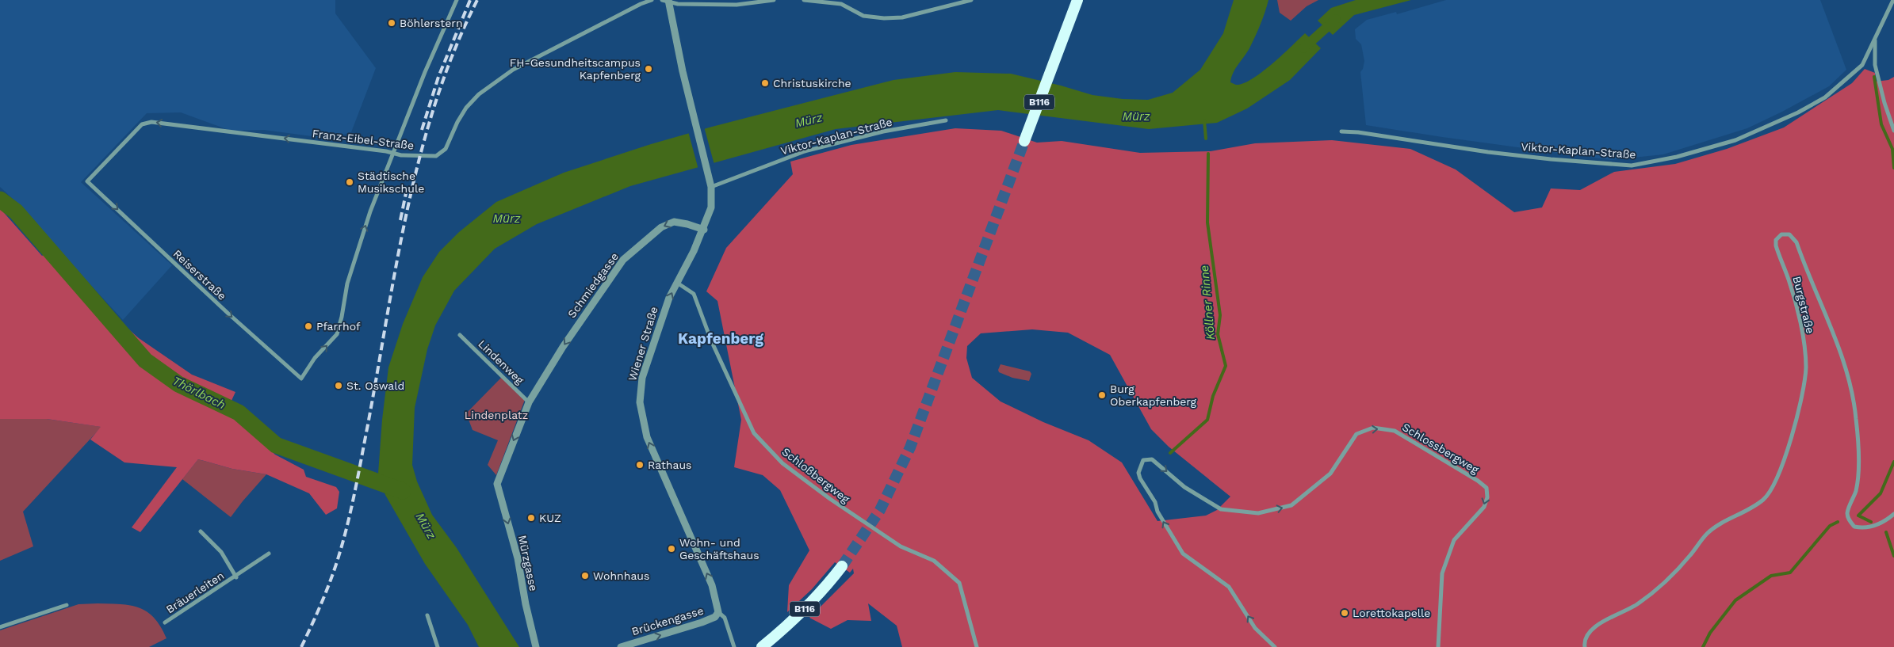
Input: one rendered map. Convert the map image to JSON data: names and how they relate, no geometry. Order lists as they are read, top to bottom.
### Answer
{
  "streets": {
    "highway": ["B116"],
    "street": [
      "Viktor-Kaplan-Straße",
      "Franz-Eibel-Straße",
      "Reiserstraße",
      "Schmiedgasse",
      "Burgstraße",
      "Wiener Straße",
      "Lindenweg",
      "Schlossbergweg",
      "Schloßbergweg",
      "Mürzgasse",
      "Bräuerleiten",
      "Brückengasse"
    ]
  },
  "crossings": [
    ["Viktor-Kaplan-Straße", "Wiener Straße"],
    ["Franz-Eibel-Straße", "Reiserstraße"],
    ["Schmiedgasse", "Wiener Straße"],
    ["Schmiedgasse", "Lindenweg"],
    ["Schmiedgasse", "Mürzgasse"],
    ["Wiener Straße", "Schloßbergweg"],
    ["Wiener Straße", "Brückengasse"],
    ["Lindenweg", "Mürzgasse"]
  ],
  "one_way": [
    "Franz-Eibel-Straße",
    "Schmiedgasse",
    "Wiener Straße",
    "Mürzgasse",
    "Brückengasse"
  ],
  "districts": ["Kapfenberg"],
  "water": ["Mürz", "Köllner Rinne", "Thörlbach"],
  "parks": ["Lindenplatz"],
  "places": [
    "Böhlerstern",
    "FH-Gesundheitscampus Kapfenberg",
    "Christuskirche",
    "Städtische Musikschule",
    "Pfarrhof",
    "St. Oswald",
    "Burg Oberkapfenberg",
    "Rathaus",
    "KUZ",
    "Wohn- und Geschäftshaus",
    "Wohnhaus",
    "Lorettokapelle"
  ]
}
